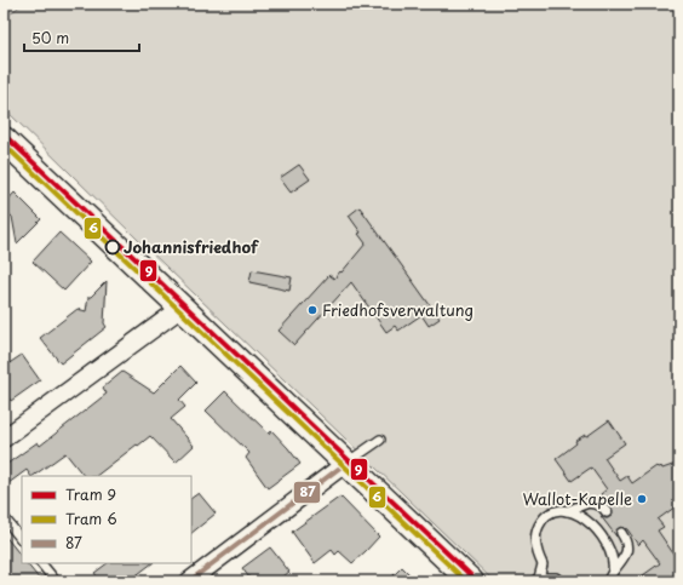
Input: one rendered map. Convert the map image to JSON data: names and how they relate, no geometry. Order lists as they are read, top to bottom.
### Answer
{
  "places": ["Johannisfriedhof", "Friedhofsverwaltung", "Wallot-Kapelle"],
  "lines": ["tram line 9", "tram line 6", "transit line 87"],
  "legend": ["Tram 9", "Tram 6", "87"],
  "scale_bar": "50 m"
}
